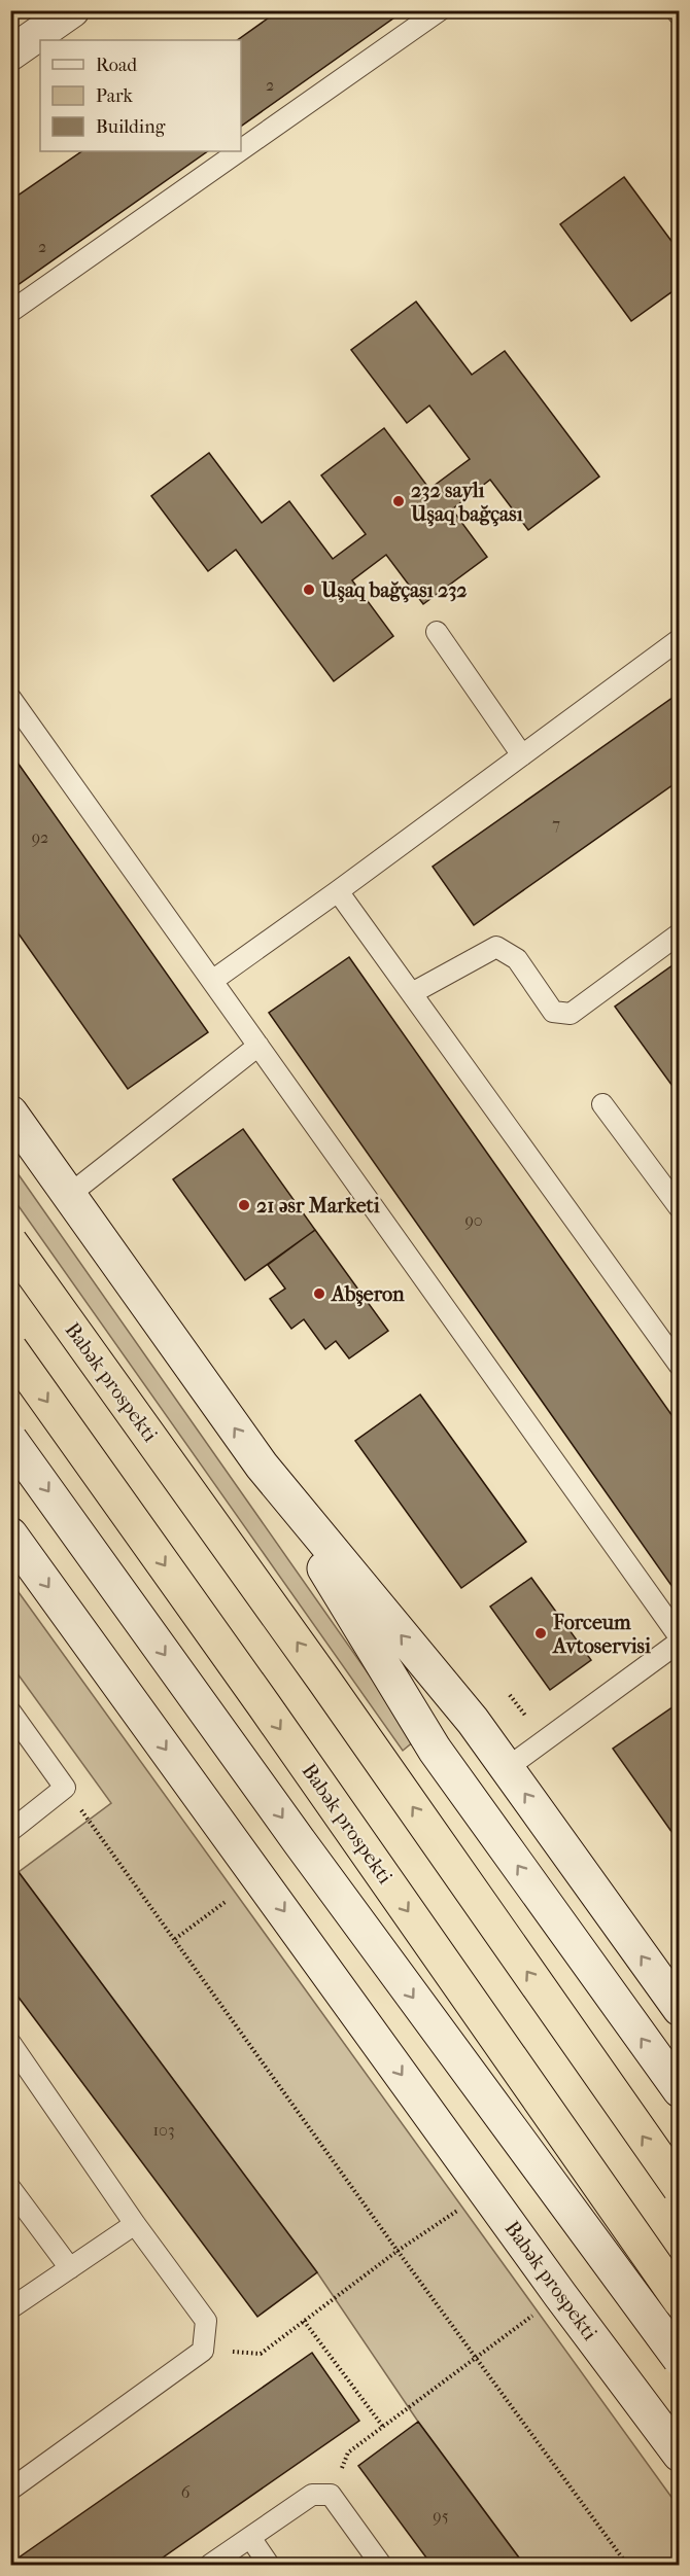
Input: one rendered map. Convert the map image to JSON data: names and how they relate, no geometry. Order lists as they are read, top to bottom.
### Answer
{
  "streets": {
    "main road": ["Babək prospekti"]
  },
  "places": [
    "232 saylı Uşaq bağçası",
    "Uşaq bağçası 232",
    "21 əsr Marketi",
    "Abşeron",
    "Forceum Avtoservisi"
  ],
  "house_numbers": [
    "2",
    "2",
    "7",
    "92",
    "90",
    "103",
    "6",
    "95"
  ],
  "legend": ["Road", "Park", "Building"]
}
